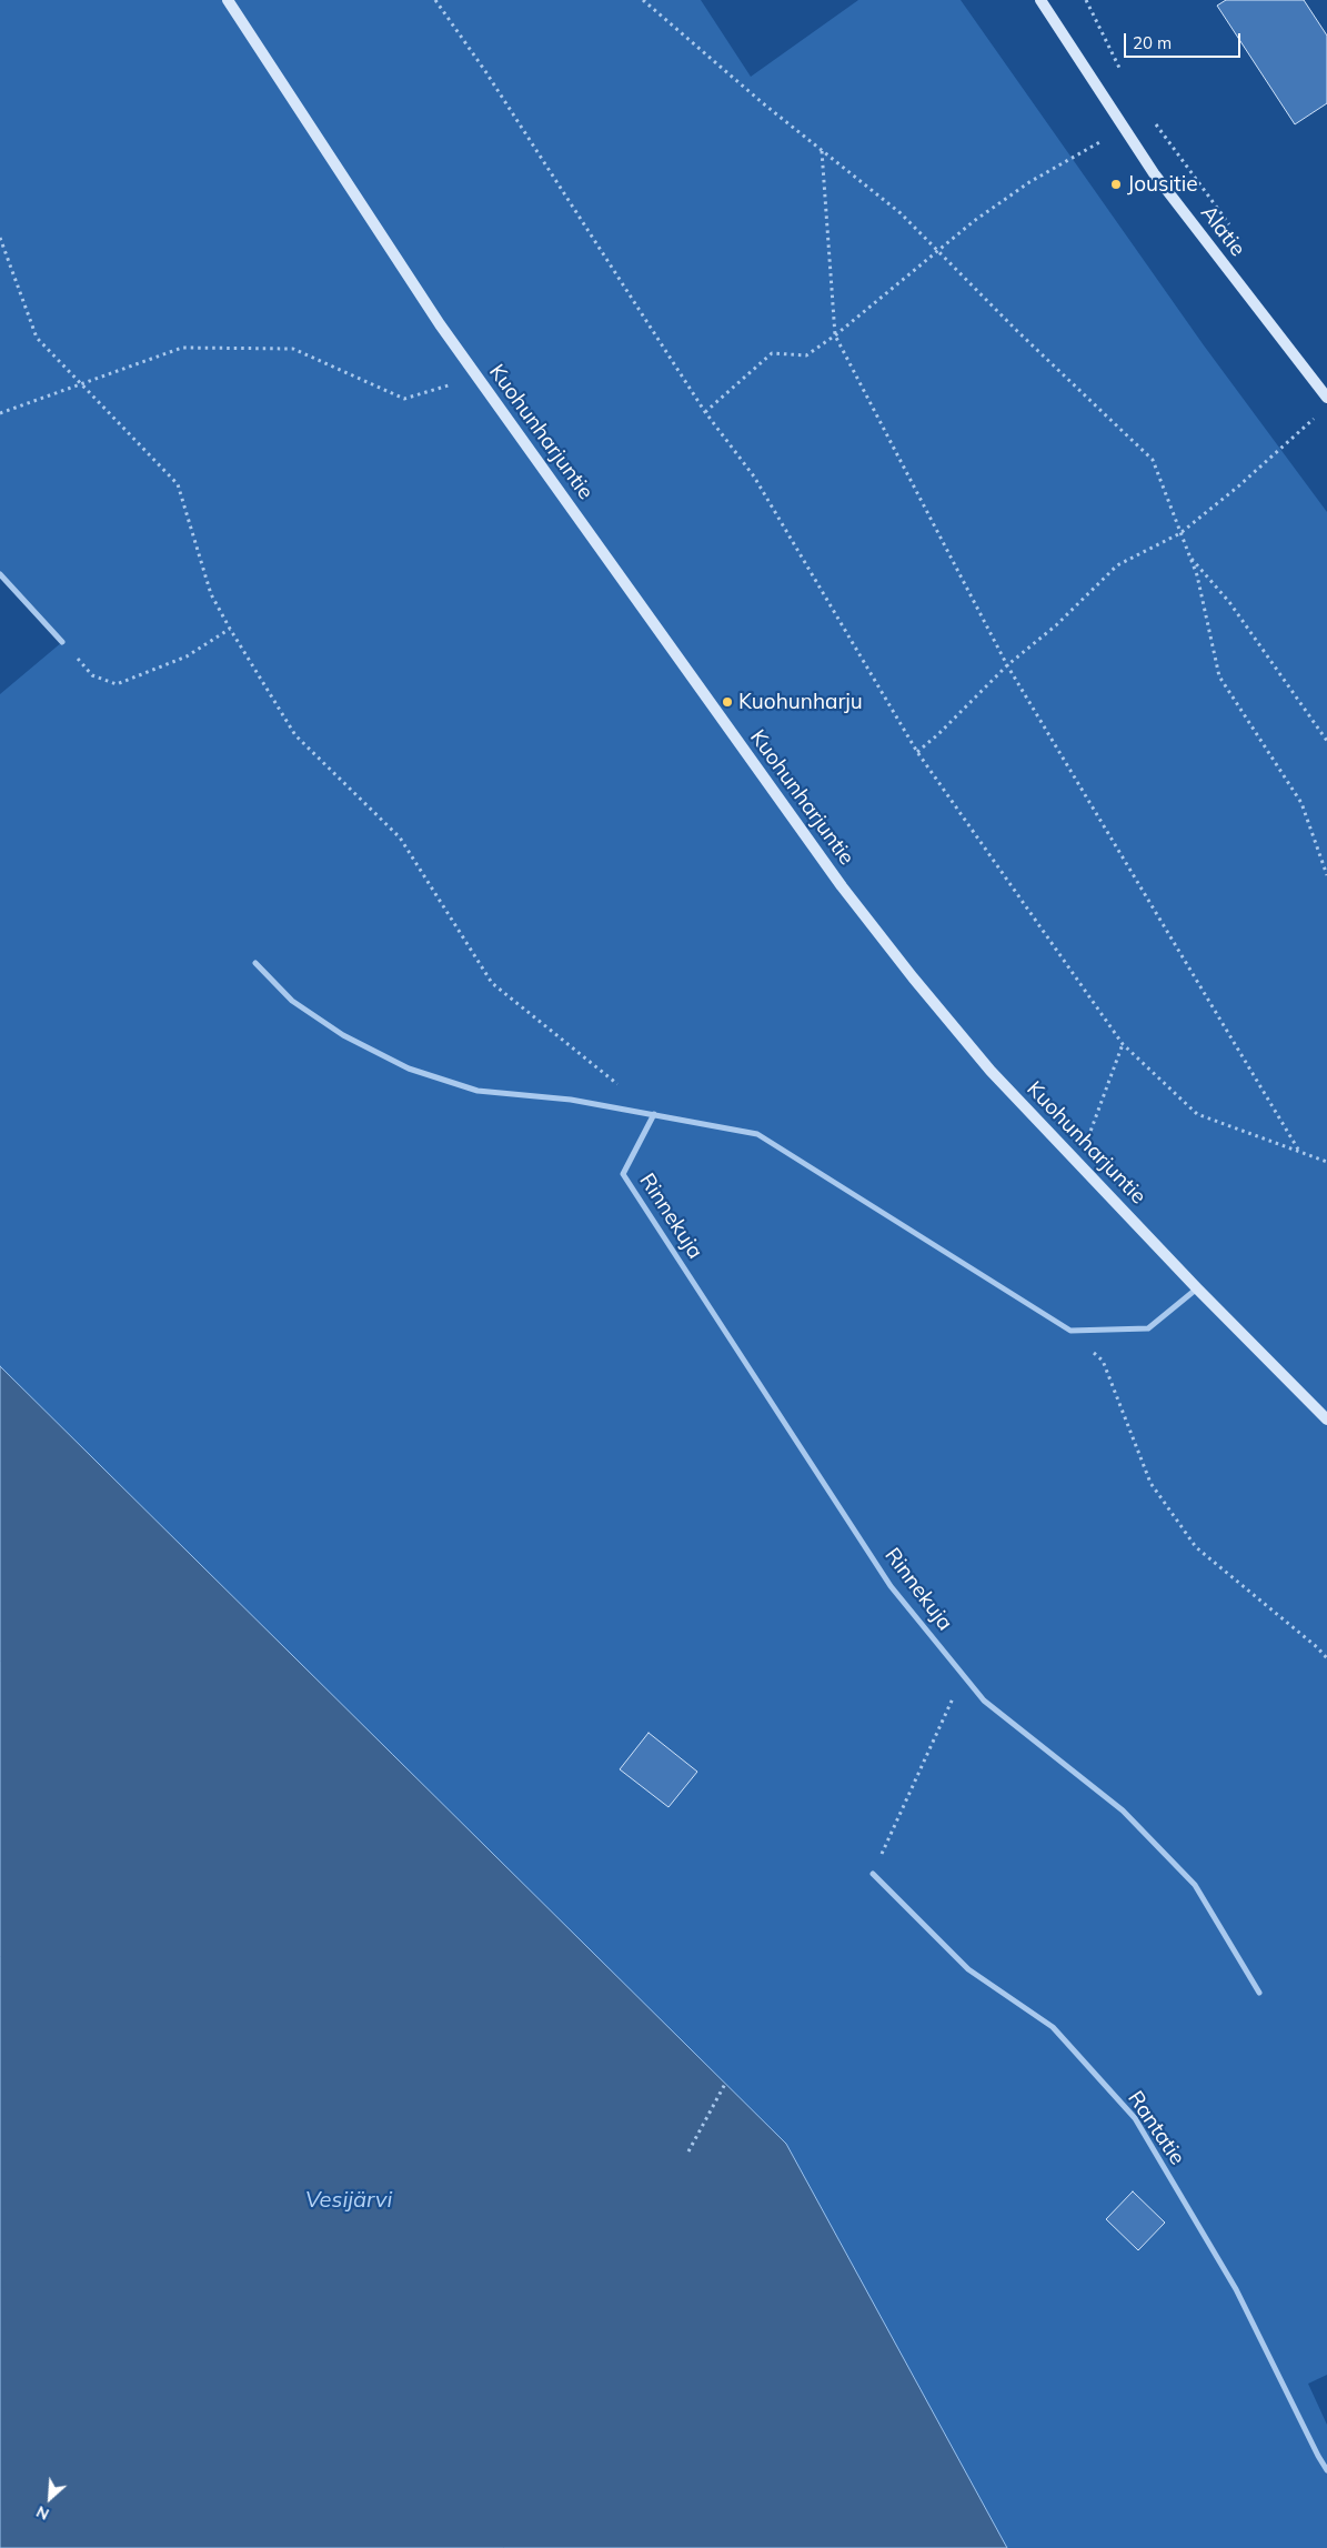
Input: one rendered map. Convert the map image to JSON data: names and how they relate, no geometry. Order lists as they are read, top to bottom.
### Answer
{
  "streets": {
    "main road": ["Alatie", "Kuohunharjuntie"],
    "street": ["Rinnekuja", "Rantatie"]
  },
  "water": ["Vesijärvi"],
  "places": ["Jousitie", "Kuohunharju"],
  "scale_bar": "20 m",
  "north": "bottom left"
}
